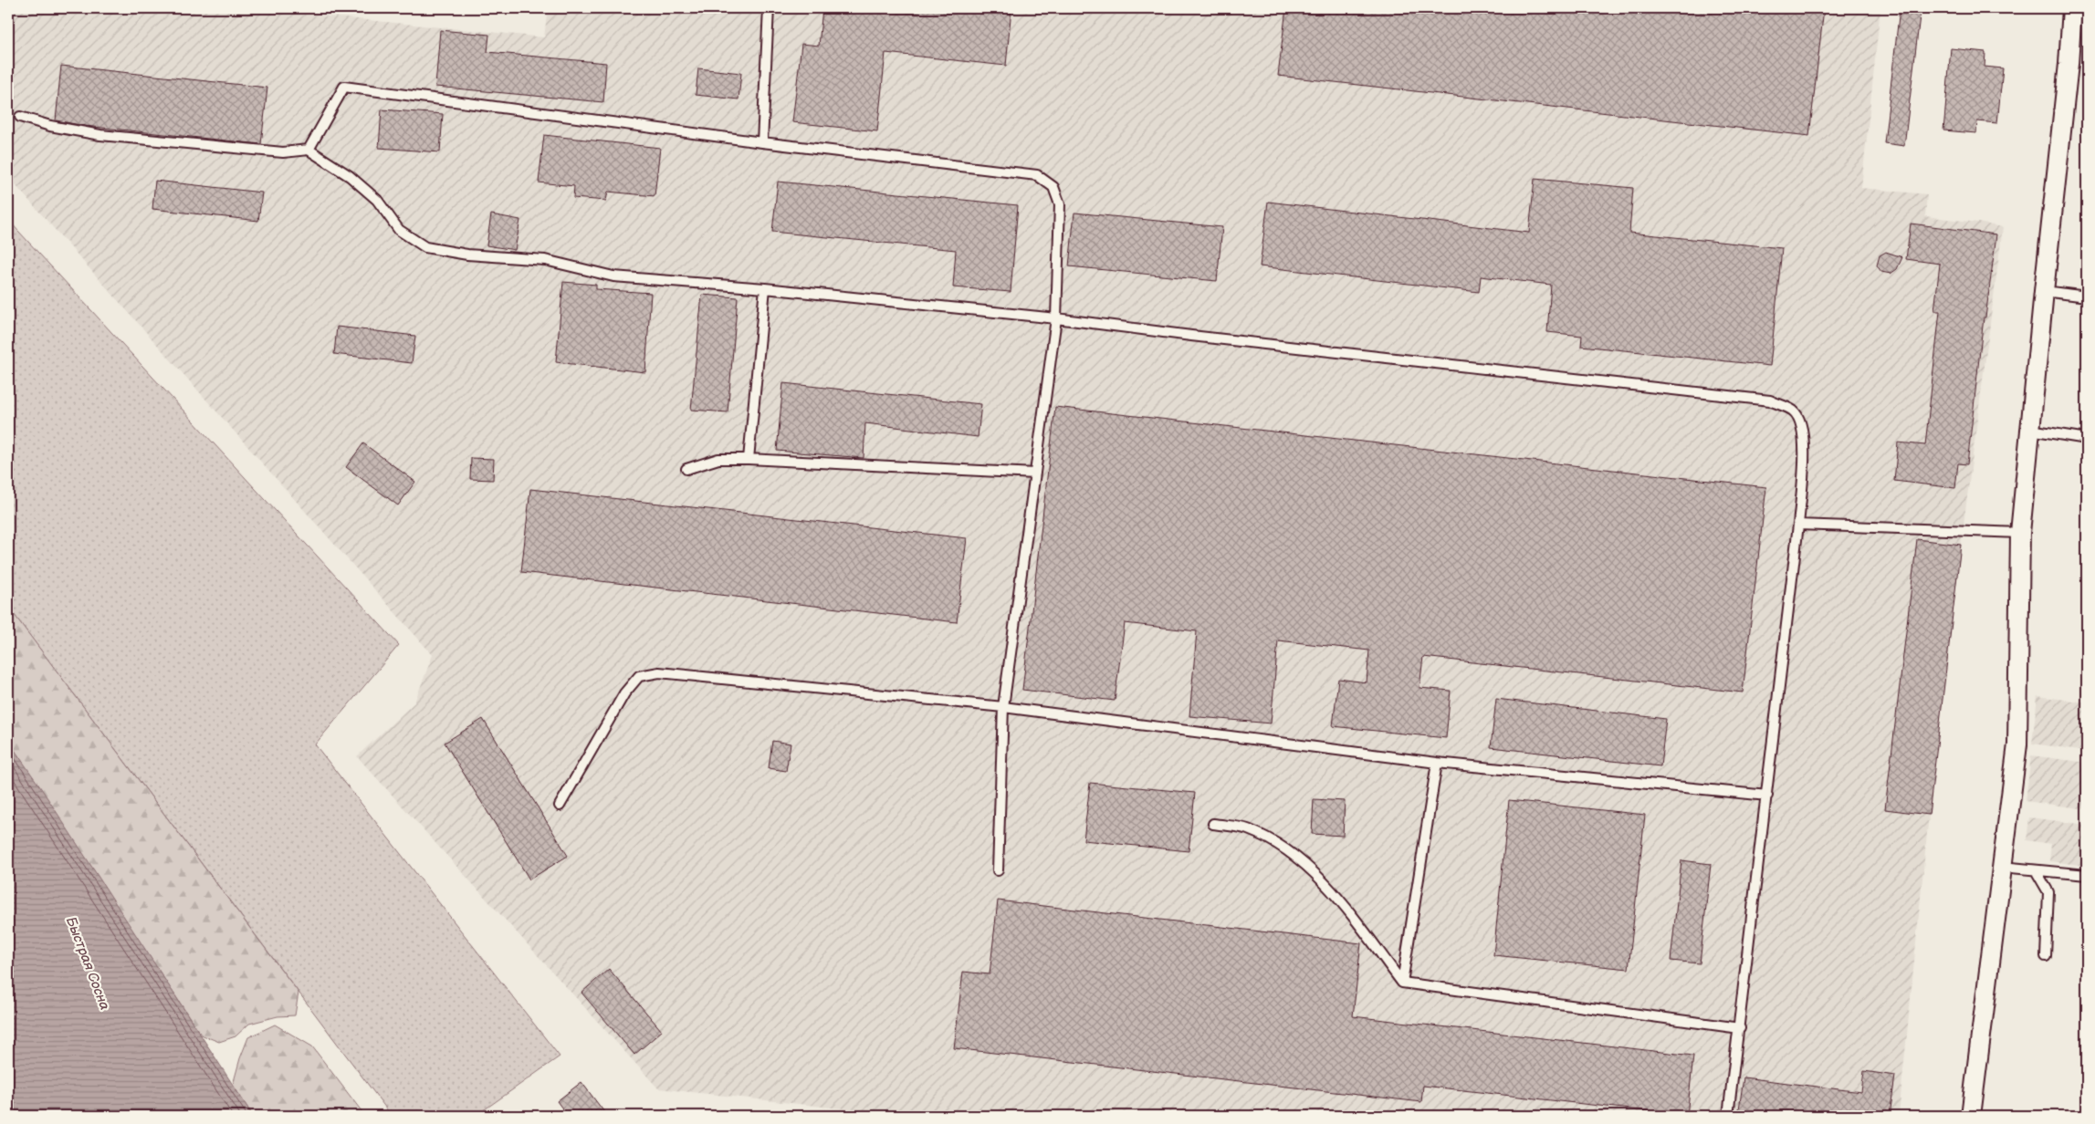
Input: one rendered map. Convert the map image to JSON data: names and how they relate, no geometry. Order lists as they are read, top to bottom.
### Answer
{
  "water": ["Быстрая Сосна"]
}
